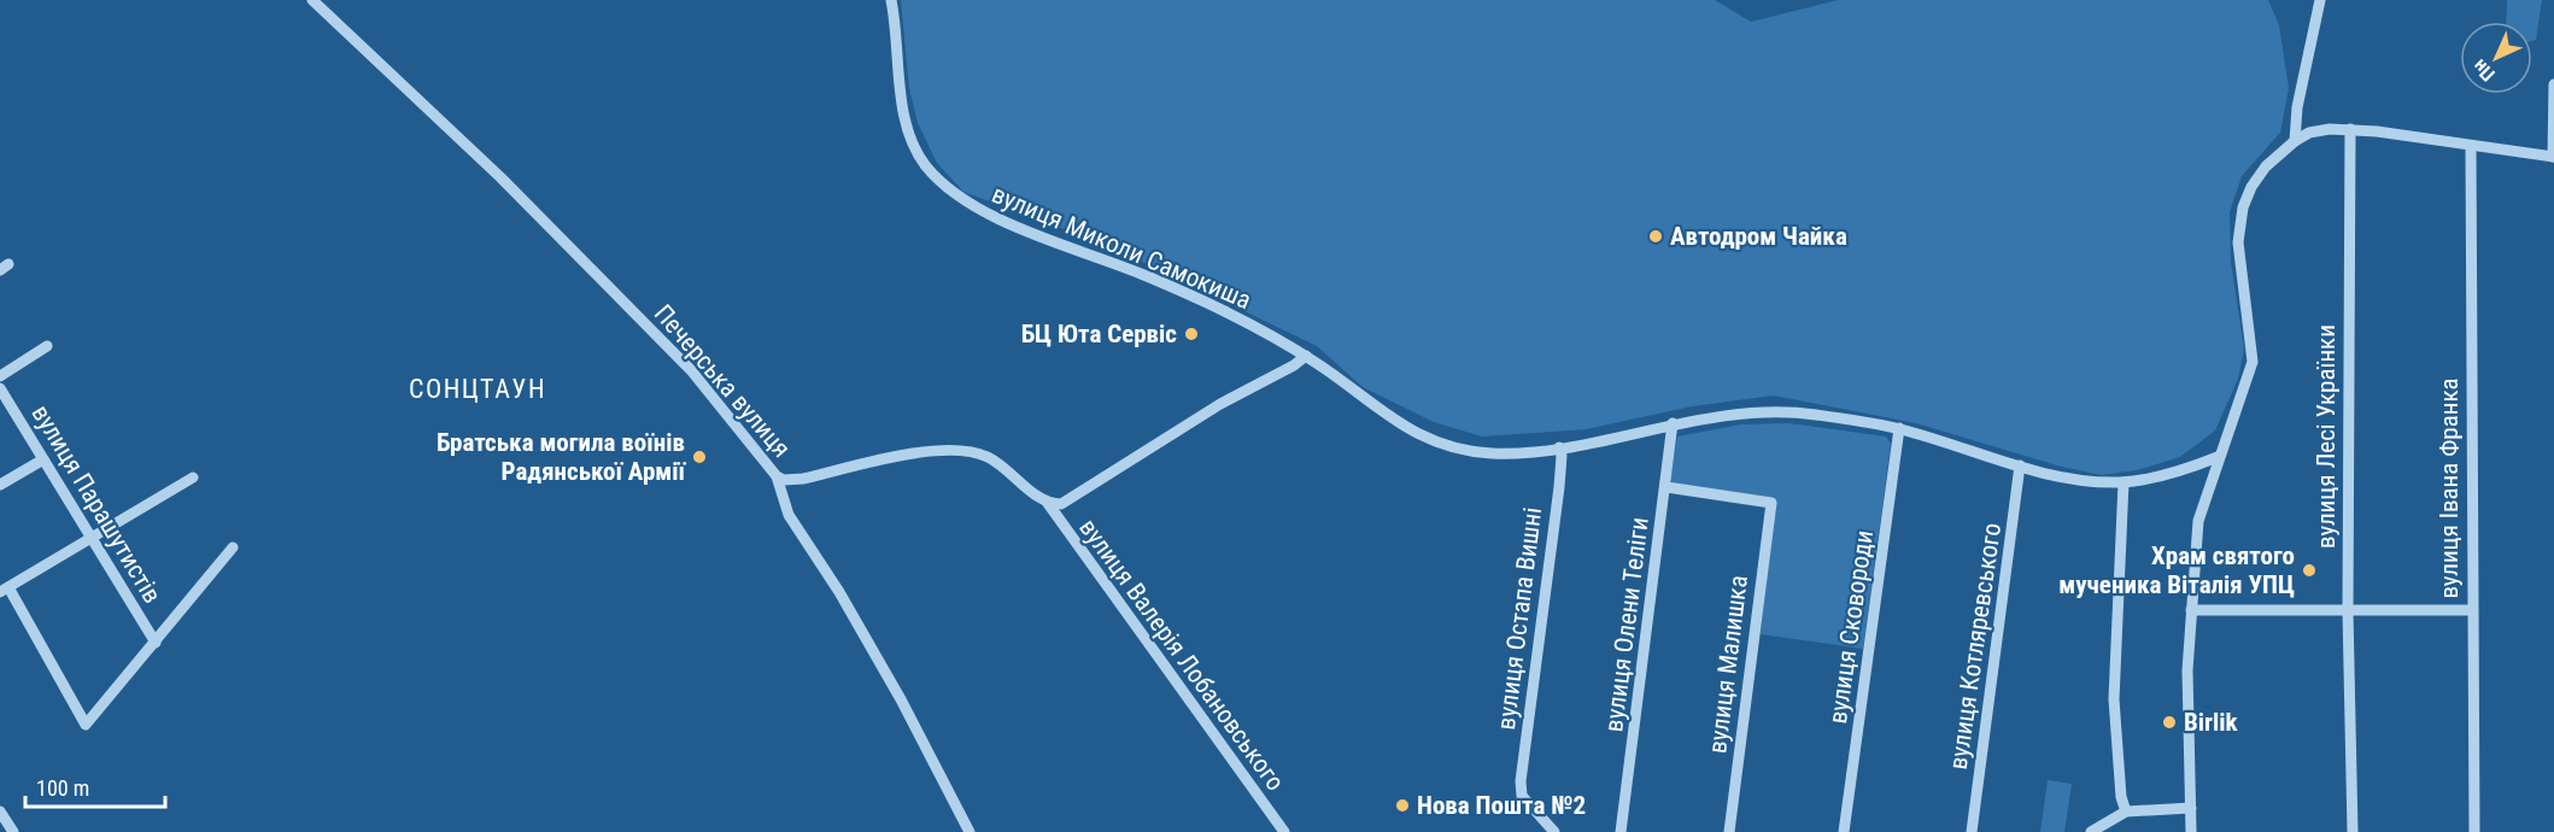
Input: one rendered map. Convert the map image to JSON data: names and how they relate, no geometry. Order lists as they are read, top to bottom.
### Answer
{
  "streets": {
    "street": [
      "вулиця Миколи Самокиша",
      "Печерська вулиця",
      "вулиця Лесі Українки",
      "вулиця Івана Франка",
      "вулиця Парашутистів",
      "вулиця Остапа Вишні",
      "вулиця Олени Теліги",
      "вулиця Сковороди",
      "вулиця Котляревського",
      "вулиця Валерія Лобановського",
      "вулиця Малишка"
    ]
  },
  "crossings": [
    ["вулиця Миколи Самокиша", "вулиця Остапа Вишні"],
    ["вулиця Миколи Самокиша", "вулиця Олени Теліги"],
    ["вулиця Миколи Самокиша", "вулиця Сковороди"],
    ["вулиця Миколи Самокиша", "вулиця Котляревського"],
    ["вулиця Миколи Самокиша", "вулиця Валерія Лобановського"],
    ["Печерська вулиця", "вулиця Валерія Лобановського"],
    ["вулиця Олени Теліги", "вулиця Малишка"]
  ],
  "districts": ["СОНЦТАУН"],
  "places": [
    "Автодром Чайка",
    "БЦ Юта Сервіс",
    "Братська могила воїнів Радянської Армії",
    "Храм святого мученика Віталія УПЦ",
    "Birlik",
    "Нова Пошта №2"
  ],
  "scale_bar": "100 m",
  "north": "bottom left"
}
